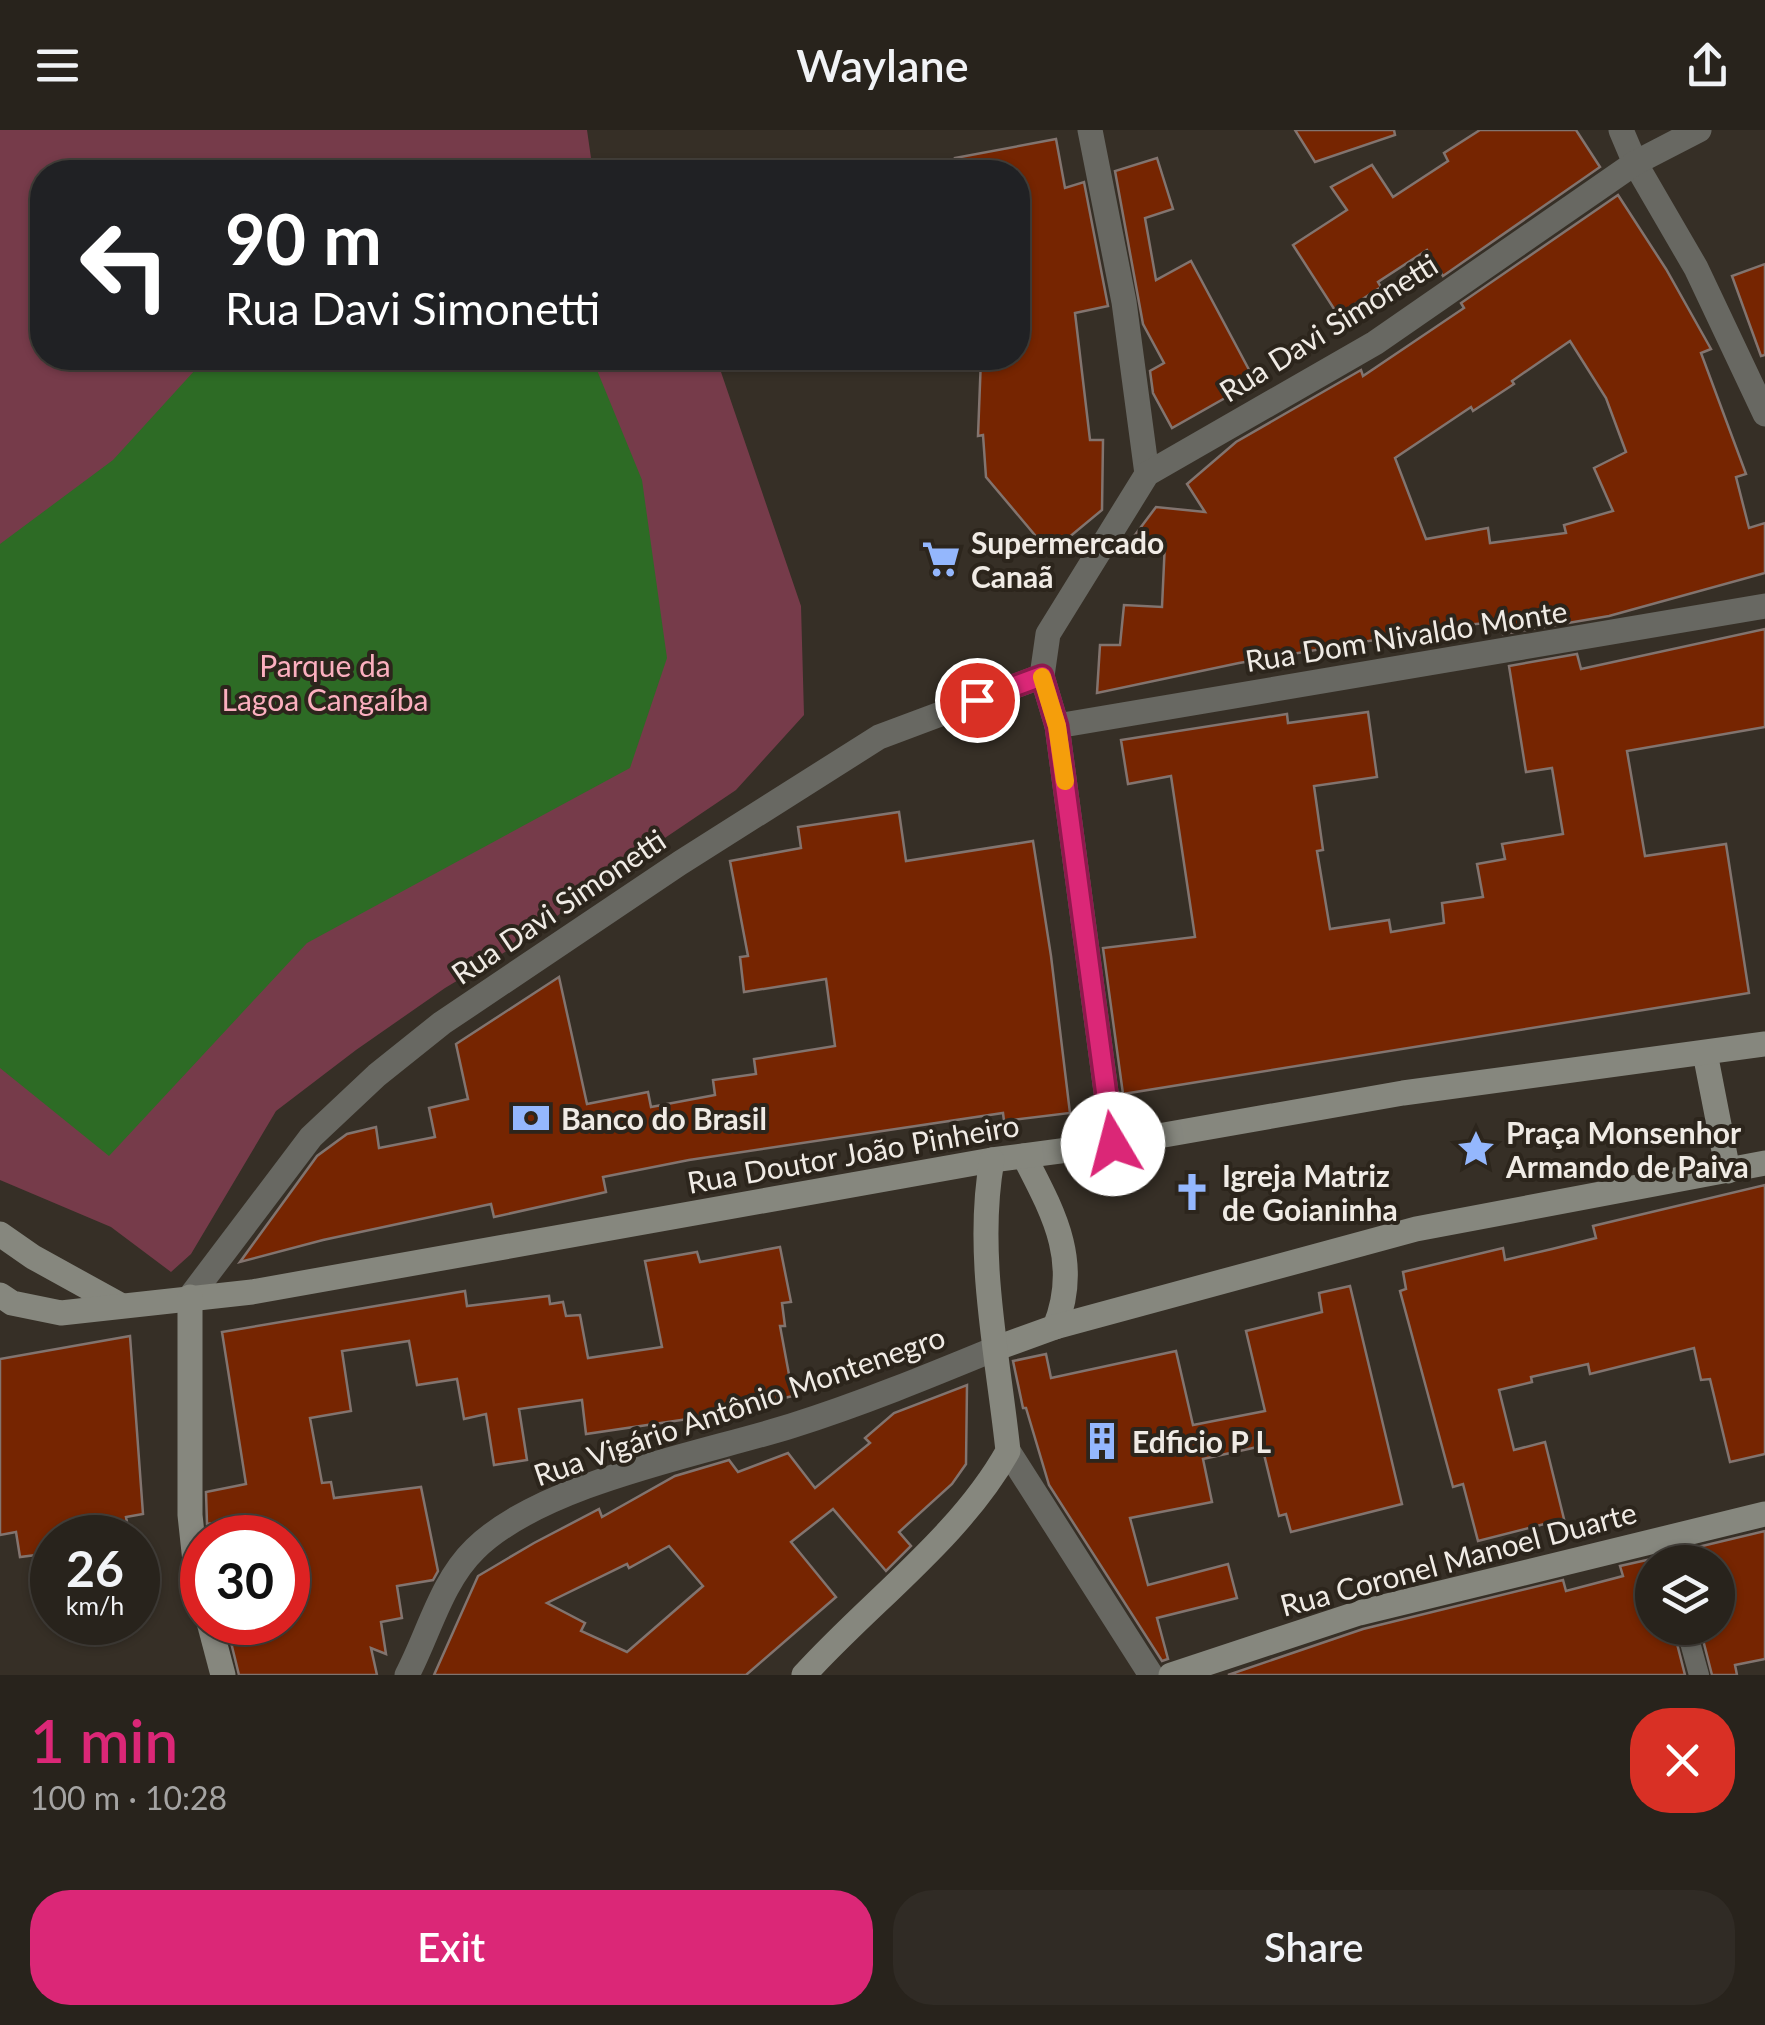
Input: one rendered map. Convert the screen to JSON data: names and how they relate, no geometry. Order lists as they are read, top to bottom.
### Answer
{
  "streets": {
    "street": [
      "Rua Davi Simonetti",
      "Rua Dom Nivaldo Monte",
      "Rua Doutor João Pinheiro",
      "Rua Vigário Antônio Montenegro",
      "Rua Coronel Manoel Duarte"
    ]
  },
  "crossings": [
    ["Rua Davi Simonetti", "Rua Doutor João Pinheiro"]
  ],
  "parks": ["Parque da Lagoa Cangaíba"],
  "places": {
    "supermarket": ["Supermercado Canaã"],
    "bank": ["Banco do Brasil"],
    "place": ["Praça Monsenhor Armando de Paiva"],
    "church": ["Igreja Matriz de Goianinha"],
    "building": ["Edficio P L"]
  },
  "page": {
    "header": "Waylane",
    "turn": ["90 m", "Rua Davi Simonetti"],
    "speed": "26 km/h",
    "limit": "30",
    "heading": ["1 min", "100 m · 10:28"],
    "buttons": ["Exit", "Share"]
  }
}
